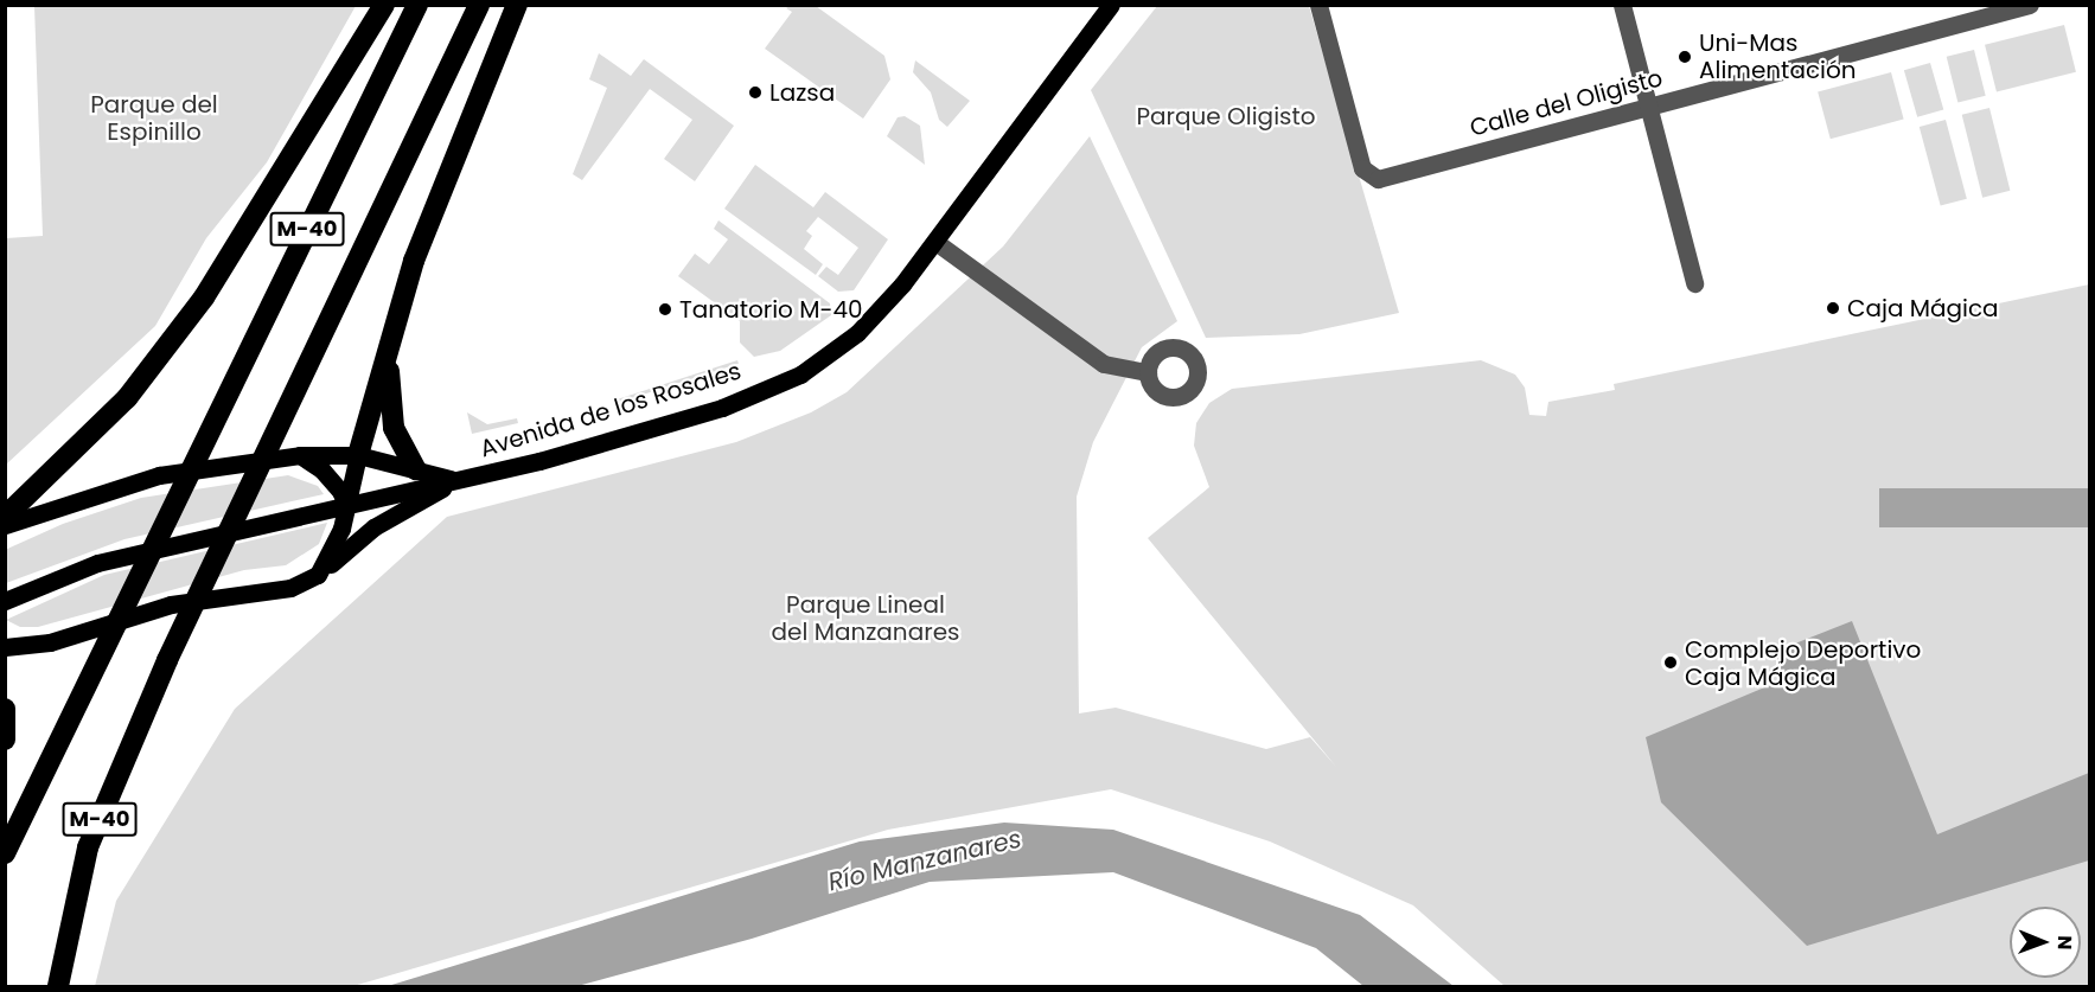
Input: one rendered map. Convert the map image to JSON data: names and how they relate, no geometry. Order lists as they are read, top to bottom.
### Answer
{
  "streets": {
    "highway": ["M-40"],
    "main road": ["Avenida de los Rosales"],
    "street": ["Calle del Oligisto"]
  },
  "water": ["Río Manzanares"],
  "parks": ["Parque del Espinillo", "Parque Oligisto", "Parque Lineal del Manzanares"],
  "places": [
    "Uni-Mas Alimentación",
    "Lazsa",
    "Caja Mágica",
    "Tanatorio M-40",
    "Complejo Deportivo Caja Mágica"
  ],
  "north": "right"
}
